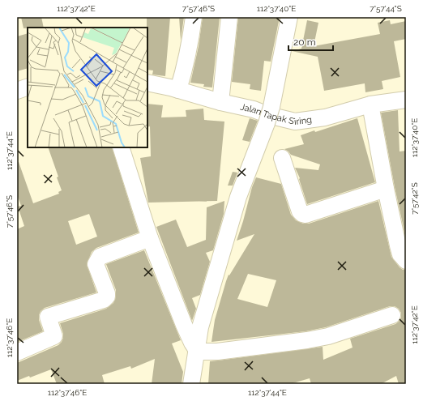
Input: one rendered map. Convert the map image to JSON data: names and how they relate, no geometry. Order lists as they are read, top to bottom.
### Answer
{
  "streets": {
    "street": ["Jalan Tapak Siring"]
  },
  "scale_bar": "20 m",
  "coordinates": [
    "112°37'42\"E",
    "7°57'46\"S",
    "112°37'40\"E",
    "7°57'44\"S",
    "112°37'44\"E",
    "7°57'42\"S",
    "112°37'46\"E"
  ]
}
